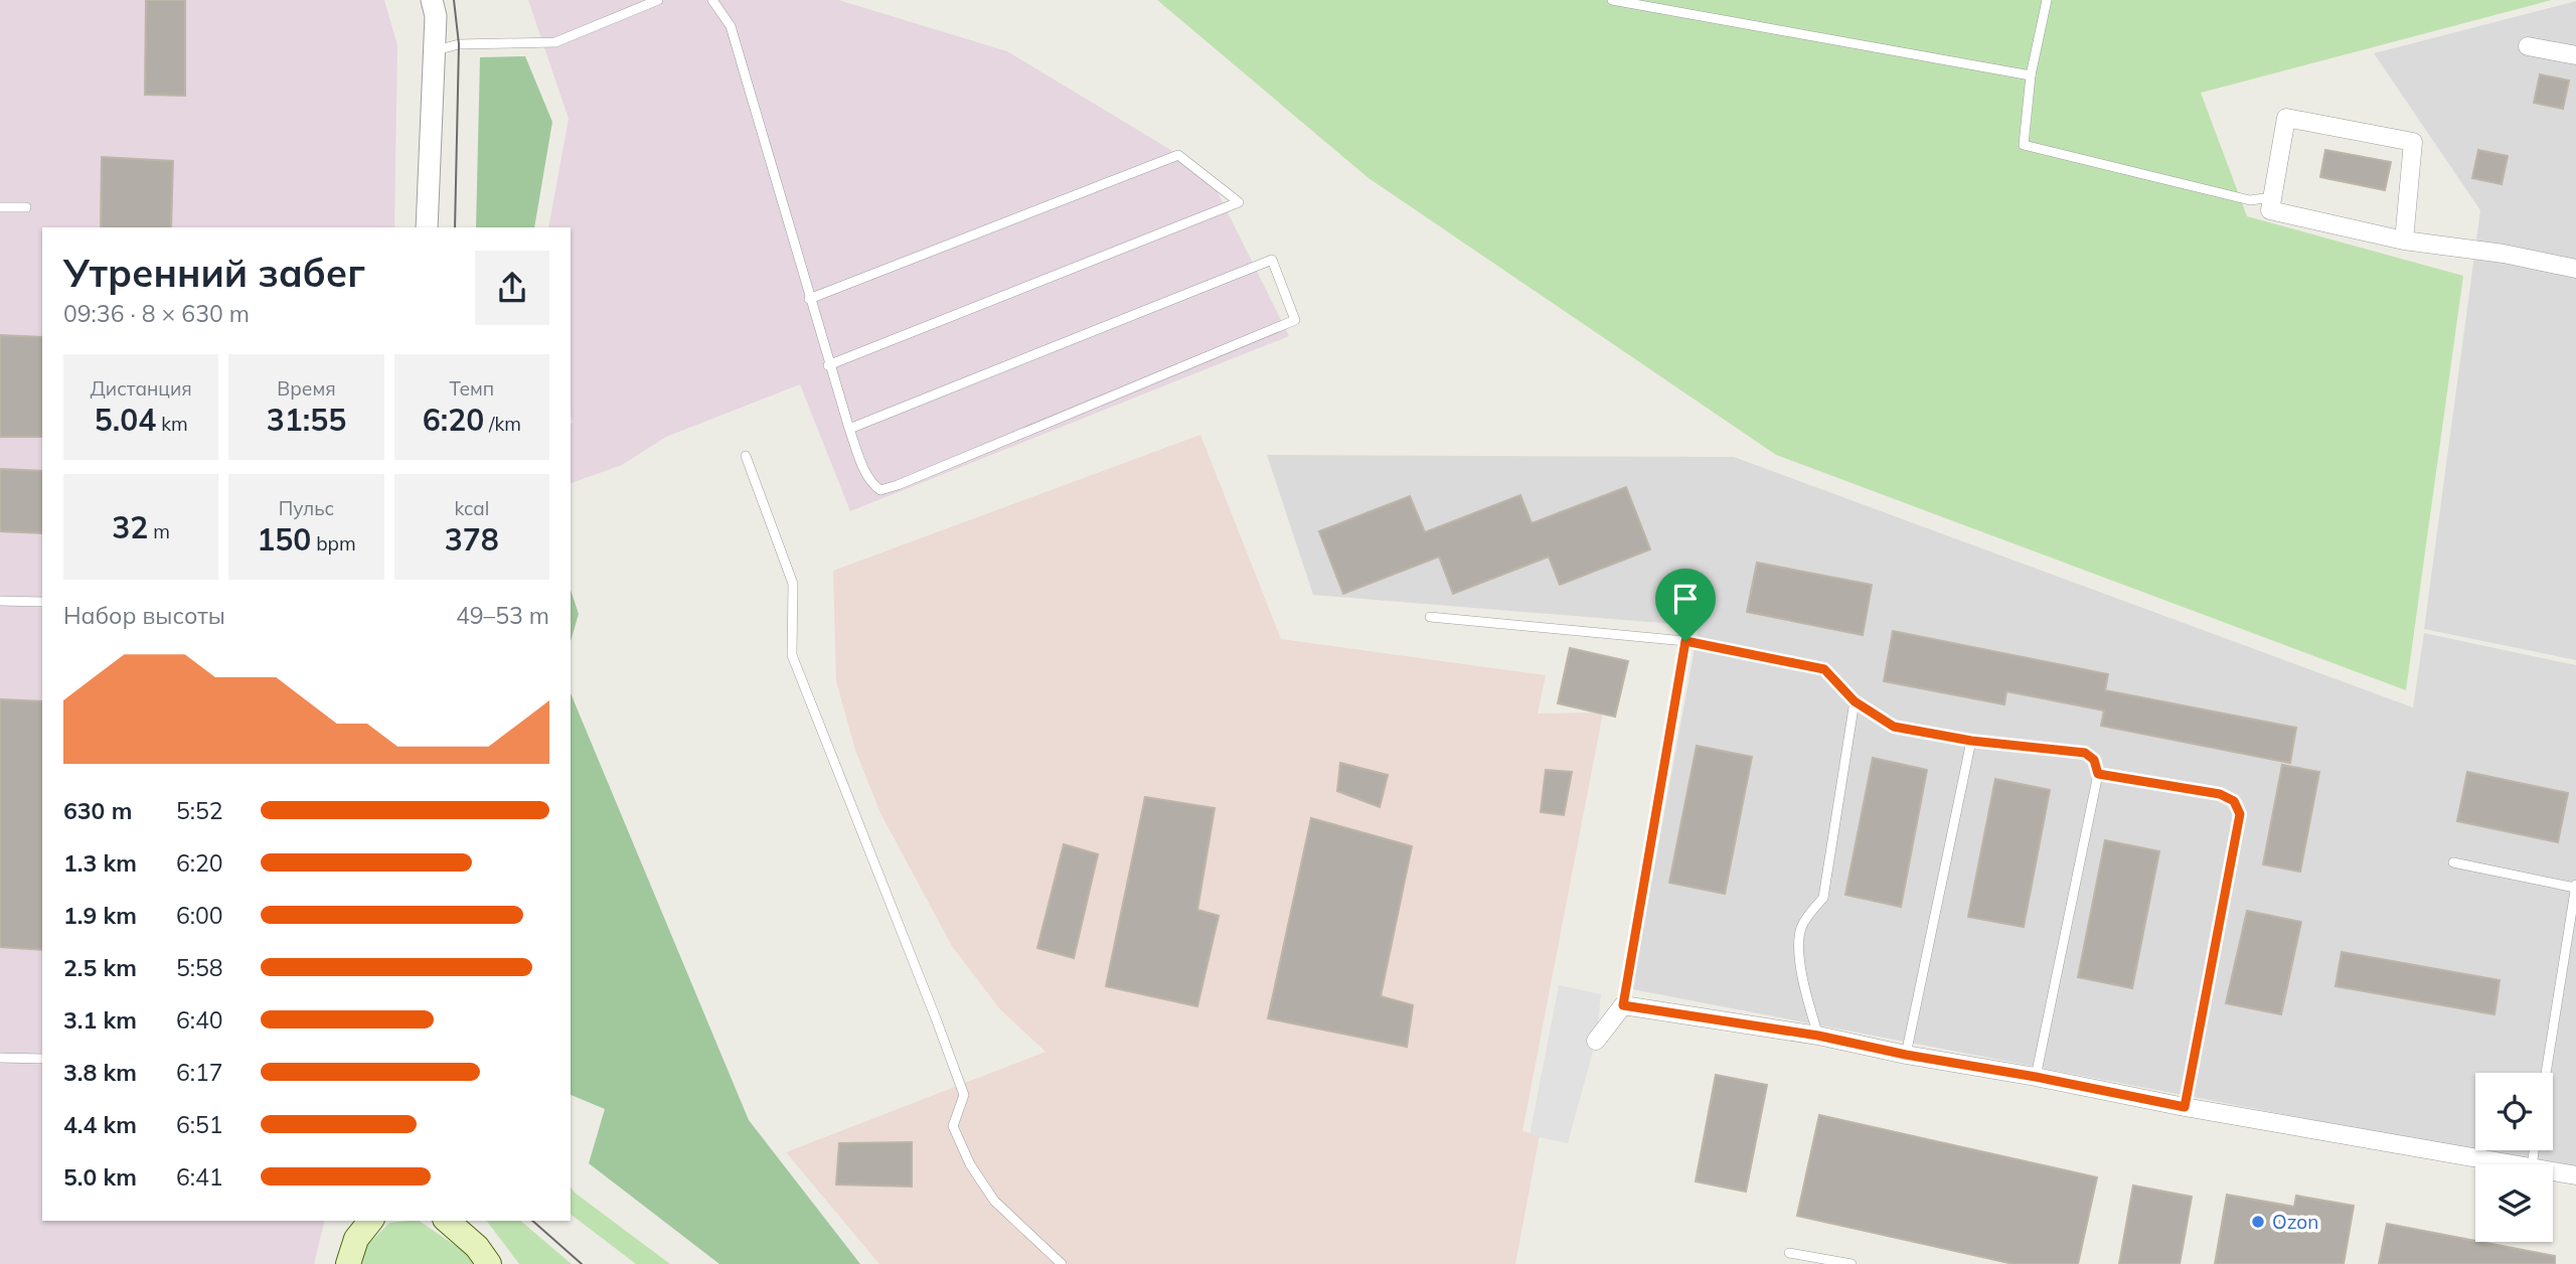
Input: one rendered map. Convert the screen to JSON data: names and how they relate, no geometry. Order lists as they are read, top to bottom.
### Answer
{
  "places": ["Ozon"],
  "page": {
    "heading": ["Утренний забег", "09:36 · 8 × 630 m"],
    "stats": [
      ["Дистанция", "5.04 km"],
      ["Время", "31:55"],
      ["Темп", "6:20 /km"],
      ["32 m"],
      ["Пульс", "150 bpm"],
      ["kcal", "378"]
    ],
    "chart": ["Набор высоты", "49–53 m"],
    "list": [
      {
        "name": "630 m",
        "note": "5:52"
      },
      {
        "name": "1.3 km",
        "note": "6:20"
      },
      {
        "name": "1.9 km",
        "note": "6:00"
      },
      {
        "name": "2.5 km",
        "note": "5:58"
      },
      {
        "name": "3.1 km",
        "note": "6:40"
      },
      {
        "name": "3.8 km",
        "note": "6:17"
      },
      {
        "name": "4.4 km",
        "note": "6:51"
      },
      {
        "name": "5.0 km",
        "note": "6:41"
      }
    ]
  }
}
